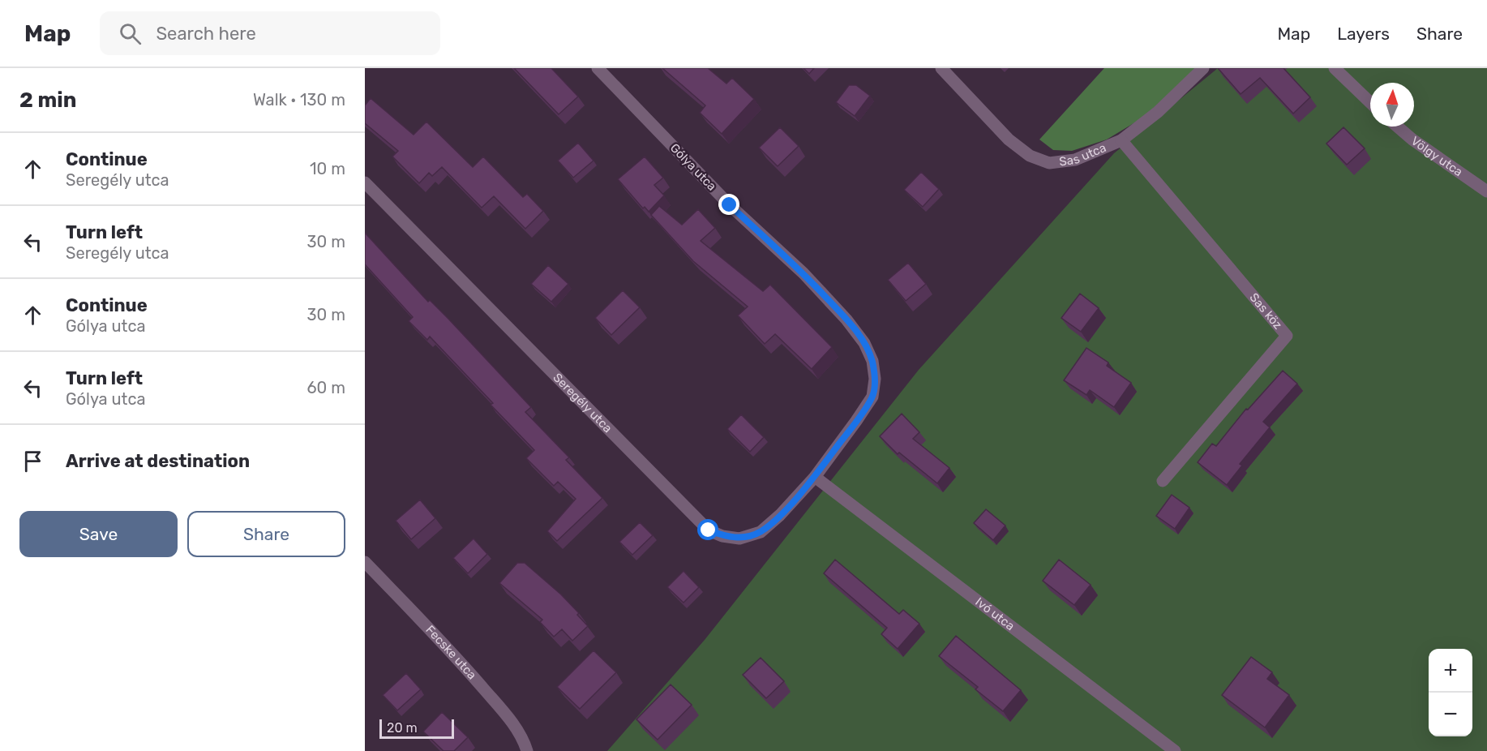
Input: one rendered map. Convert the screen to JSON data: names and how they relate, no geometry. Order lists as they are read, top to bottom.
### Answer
{
  "streets": {
    "street": [
      "Sas utca",
      "Völgy utca",
      "Gólya utca",
      "Sas köz",
      "Seregély utca",
      "Ivó utca",
      "Fecske utca"
    ]
  },
  "crossings": [
    ["Sas utca", "Sas köz"],
    ["Gólya utca", "Seregély utca"],
    ["Gólya utca", "Ivó utca"],
    ["Seregély utca", "Ivó utca"]
  ],
  "scale_bar": "20 m",
  "north": "top",
  "page": {
    "header": "Map",
    "search": "Search here",
    "nav": ["Map", "Layers", "Share"],
    "heading": ["2 min", "Walk · 130 m"],
    "list": [
      ["Continue", "Seregély utca", "10 m"],
      ["Turn left", "Seregély utca", "30 m"],
      ["Continue", "Gólya utca", "30 m"],
      ["Turn left", "Gólya utca", "60 m"],
      "Arrive at destination"
    ],
    "buttons": ["Save", "Share"],
    "map_buttons": ["+", "−"],
    "scale": "20 m"
  }
}
